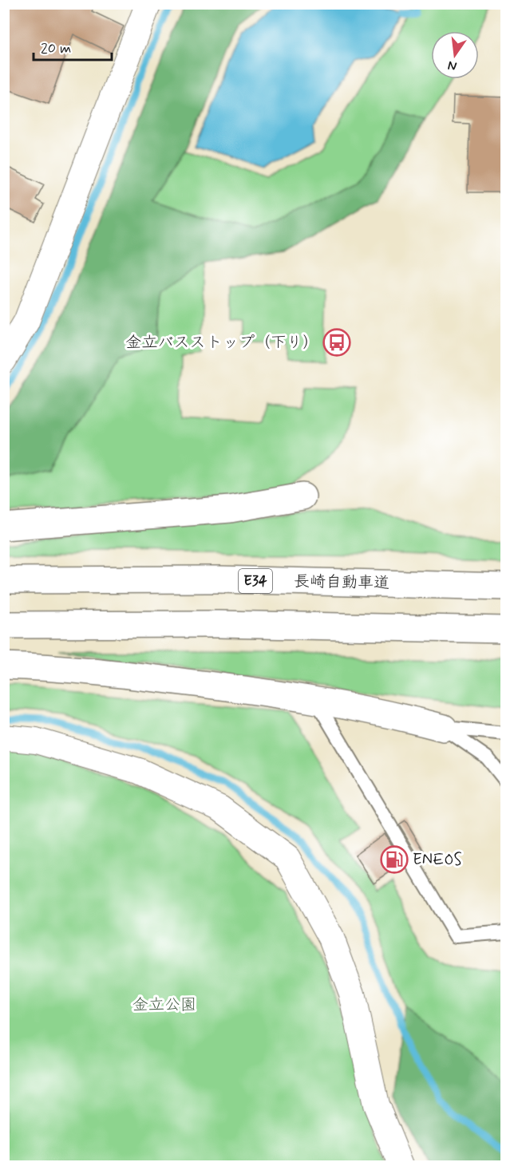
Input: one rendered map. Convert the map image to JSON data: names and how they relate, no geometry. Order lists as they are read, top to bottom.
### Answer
{
  "streets": {
    "highway": ["E34", "長崎自動車道"]
  },
  "parks": ["金立公園"],
  "places": {
    "bus stop": ["金立バスストップ（下り）"],
    "fuel station": ["ENEOS"]
  },
  "scale_bar": "20 m",
  "north": "bottom"
}
